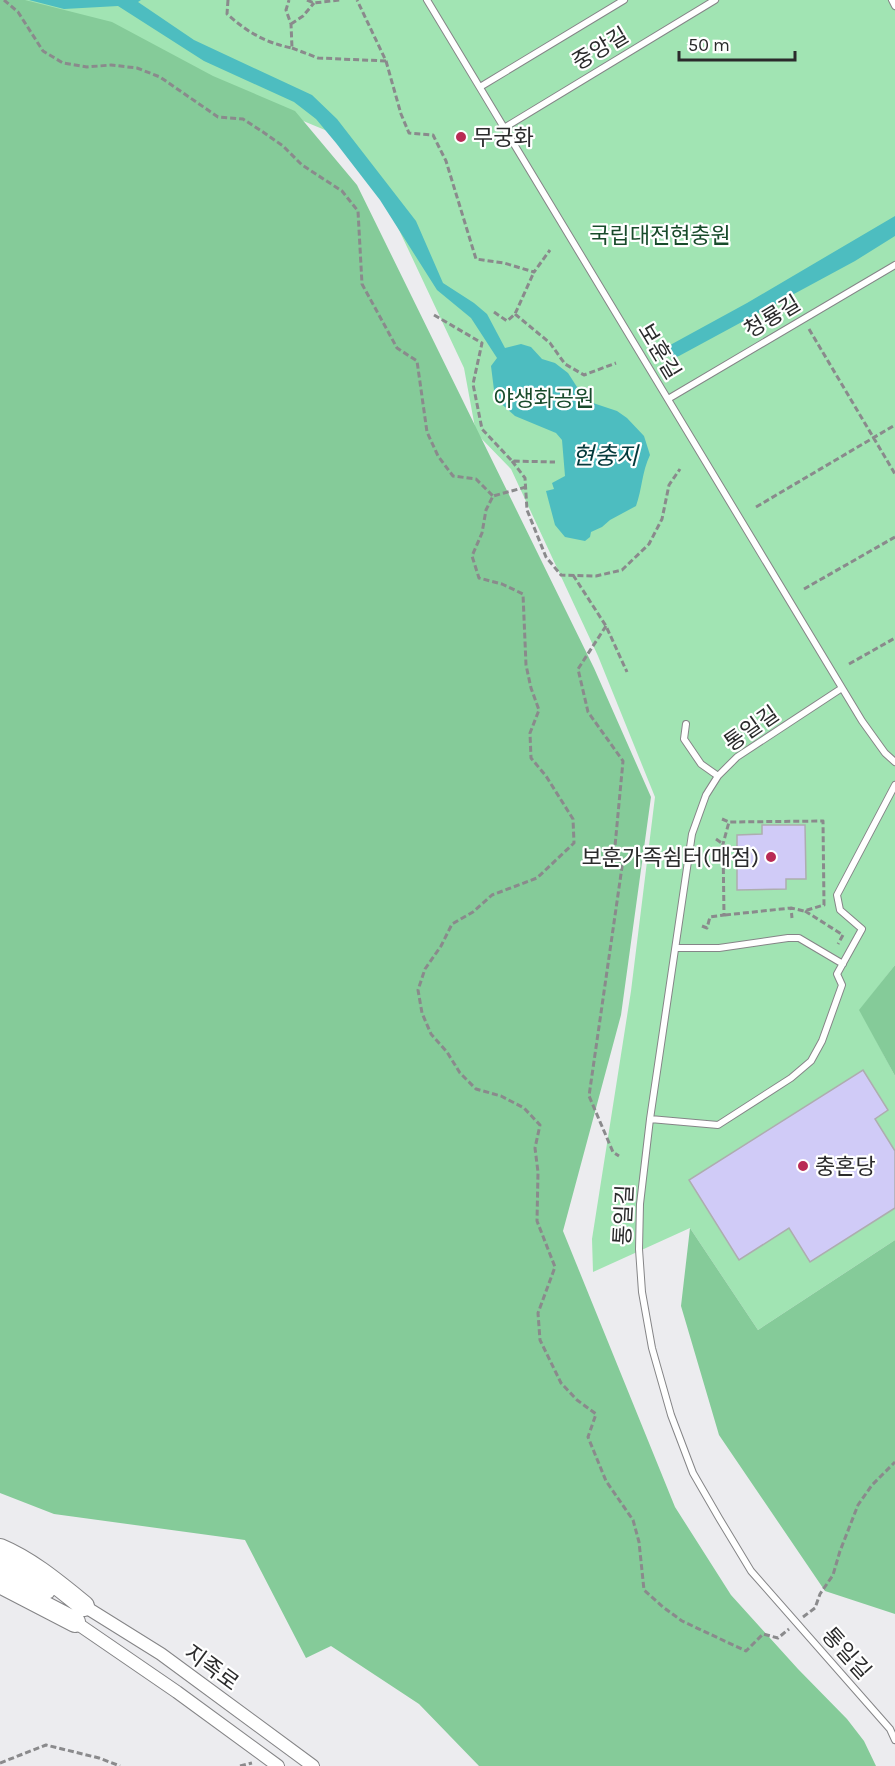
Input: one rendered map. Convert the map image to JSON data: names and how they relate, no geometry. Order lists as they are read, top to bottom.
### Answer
{
  "streets": {
    "street": ["지족로"],
    "lane": [
      "중앙길",
      "청룡길",
      "보훈길",
      "통일길"
    ]
  },
  "crossings": [
    ["중앙길", "보훈길"],
    ["청룡길", "보훈길"],
    ["보훈길", "통일길"]
  ],
  "water": ["현충지"],
  "parks": ["국립대전현충원", "야생화공원"],
  "places": ["무궁화", "보훈가족쉼터(매점)", "충혼당"],
  "scale_bar": "50 m"
}
